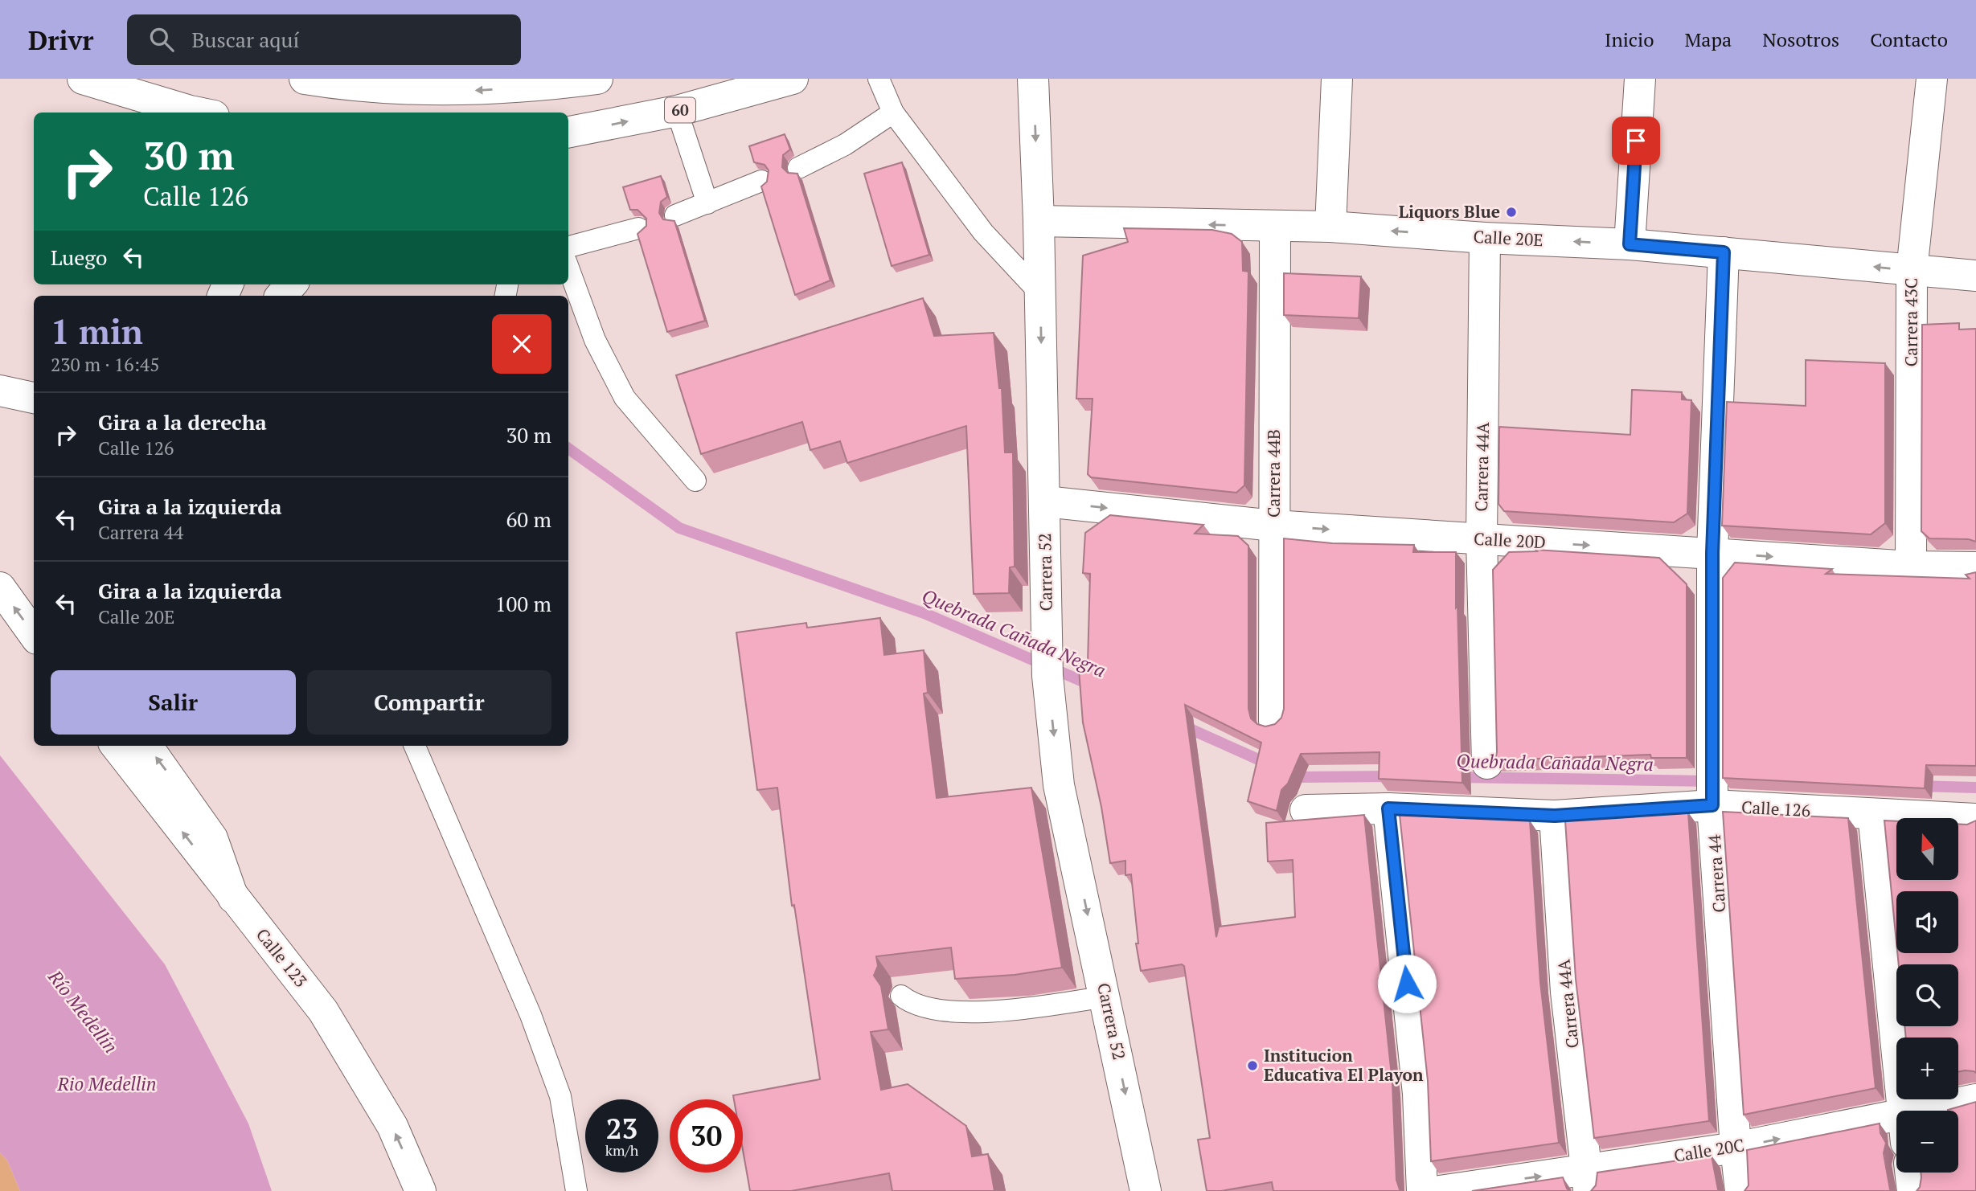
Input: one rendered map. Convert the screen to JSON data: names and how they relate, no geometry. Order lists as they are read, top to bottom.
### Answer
{
  "streets": {
    "main road": [
      "60",
      "Calle 20E",
      "Carrera 43C",
      "Carrera 44A",
      "Carrera 44B",
      "Calle 20D",
      "Carrera 52",
      "Calle 126",
      "Carrera 44",
      "Calle 123",
      "Calle 20C"
    ]
  },
  "crossings": [
    ["Calle 20E", "Carrera 43C"],
    ["Calle 20E", "Carrera 44A"],
    ["Calle 20E", "Carrera 44B"],
    ["Calle 20E", "Carrera 52"],
    ["Calle 20E", "Carrera 44"],
    ["Carrera 43C", "Calle 20D"],
    ["Carrera 44A", "Calle 20D"],
    ["Carrera 44A", "Calle 126"],
    ["Carrera 44A", "Calle 20C"],
    ["Carrera 44B", "Calle 20D"],
    ["Calle 20D", "Carrera 52"],
    ["Calle 20D", "Carrera 44"],
    ["Calle 126", "Carrera 44"],
    ["Carrera 44", "Calle 20C"]
  ],
  "one_way": [
    "Calle 20E",
    "Calle 20D",
    "Carrera 52",
    "Calle 20C"
  ],
  "water": ["Quebrada Cañada Negra", "Río Medellín", "Rio Medellin"],
  "places": ["Liquors Blue", "Institucion Educativa El Playon"],
  "north": "top",
  "page": {
    "header": "Drivr",
    "search": "Buscar aquí",
    "nav": [
      "Inicio",
      "Mapa",
      "Nosotros",
      "Contacto"
    ],
    "turn": ["30 m", "Calle 126"],
    "then": "Luego",
    "heading": ["1 min", "230 m · 16:45"],
    "list": [
      {
        "name": "Gira a la derecha",
        "note": "Calle 126",
        "value": "30 m"
      },
      {
        "name": "Gira a la izquierda",
        "note": "Carrera 44",
        "value": "60 m"
      },
      {
        "name": "Gira a la izquierda",
        "note": "Calle 20E",
        "value": "100 m"
      }
    ],
    "buttons": ["Salir", "Compartir"],
    "map_buttons": ["+", "−"],
    "speed": "23 km/h",
    "limit": "30"
  }
}
